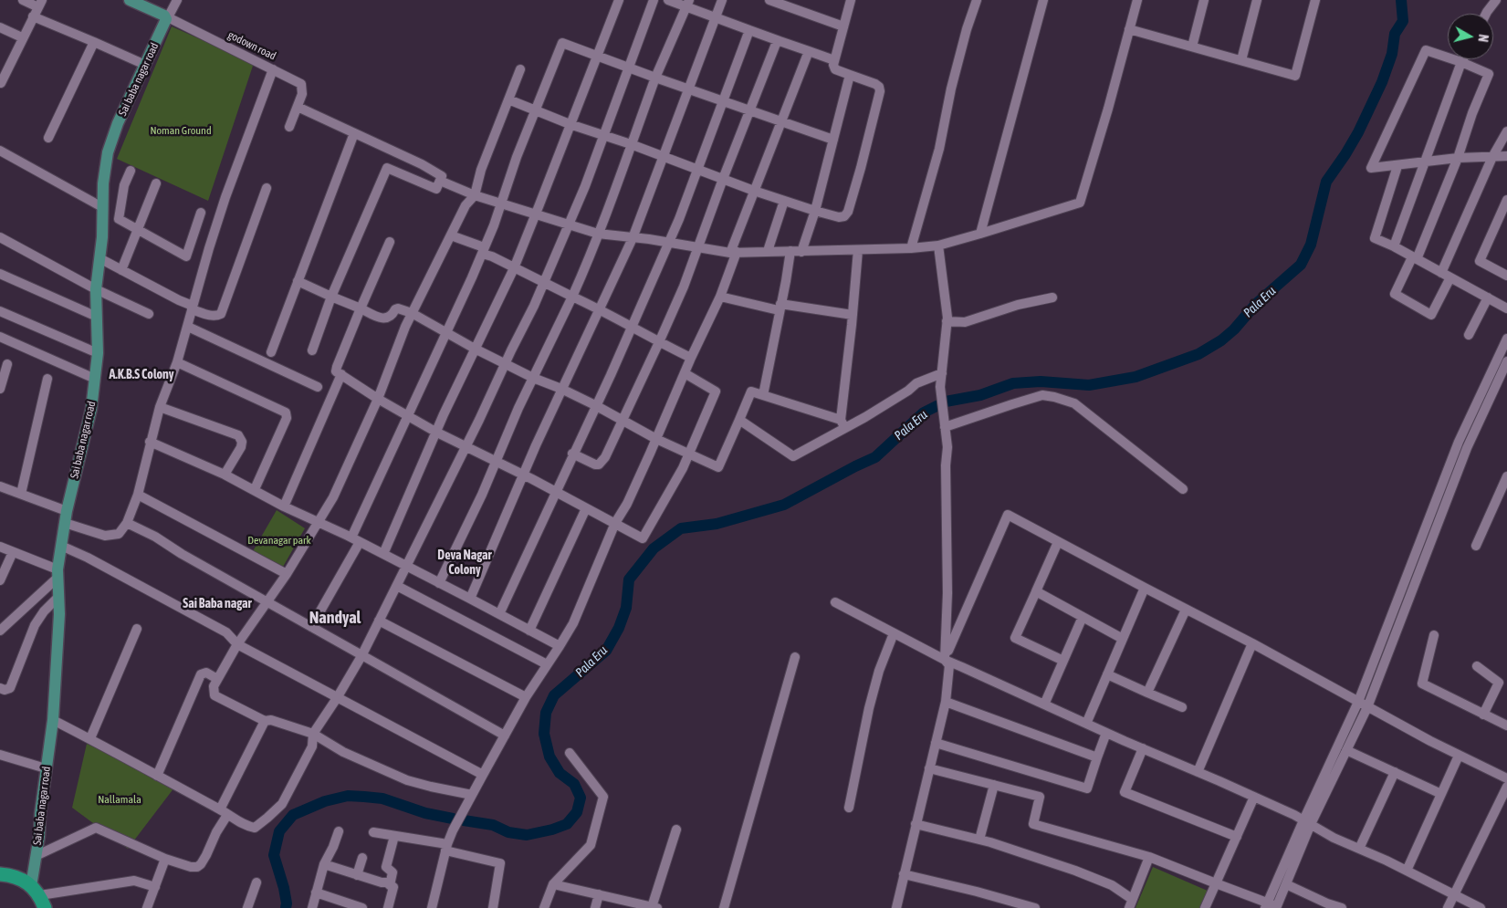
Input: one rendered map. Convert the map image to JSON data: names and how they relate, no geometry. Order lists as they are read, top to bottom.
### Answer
{
  "streets": {
    "main road": ["Sai baba nagar road"],
    "street": ["godown road"]
  },
  "crossings": [
    ["godown road", "Sai baba nagar road"]
  ],
  "districts": [
    "A.K.B.S Colony",
    "Deva Nagar Colony",
    "Sai Baba nagar",
    "Nandyal"
  ],
  "water": ["Pala Eru"],
  "parks": ["Noman Ground", "Devanagar park", "Nallamala"],
  "north": "right"
}
